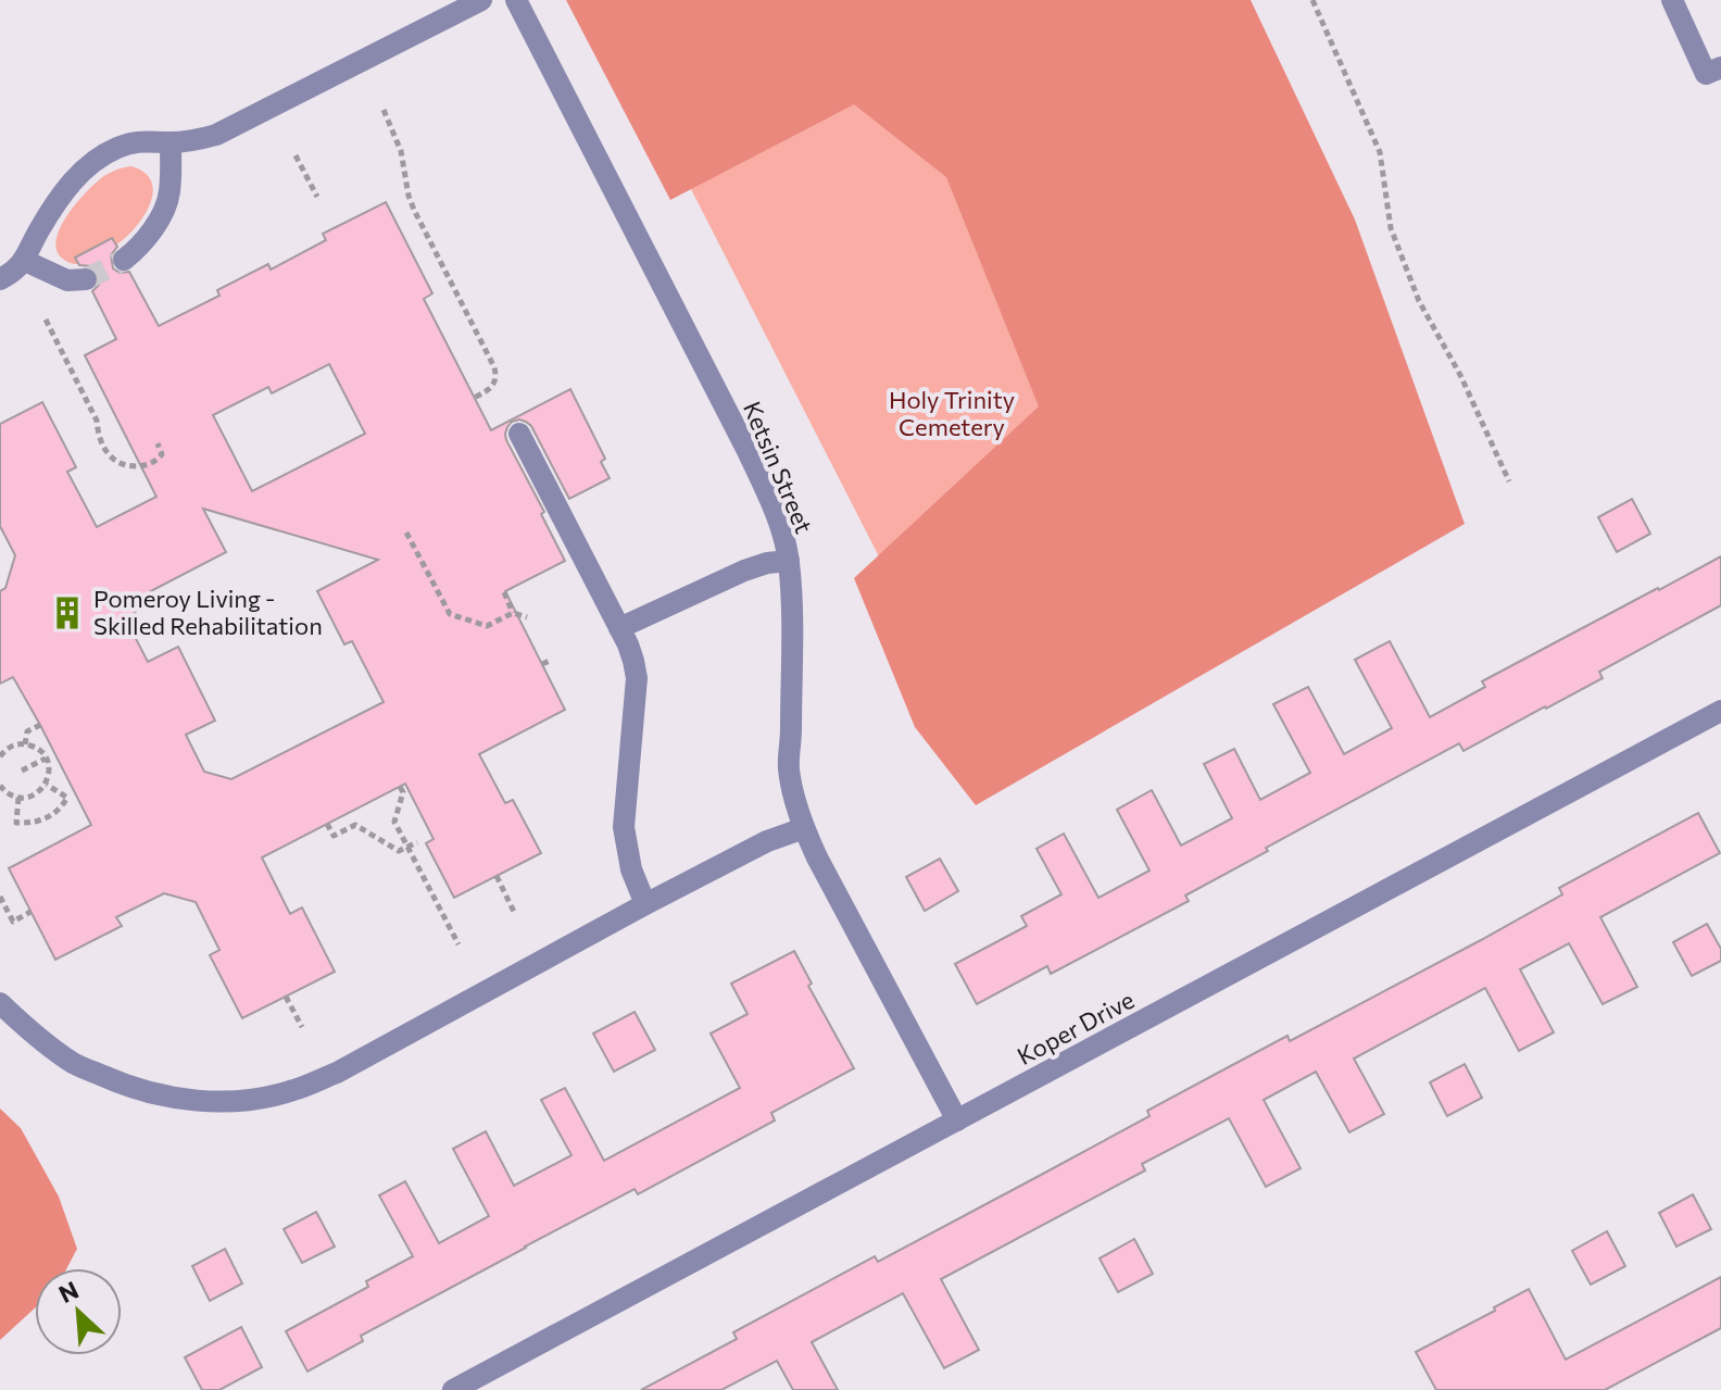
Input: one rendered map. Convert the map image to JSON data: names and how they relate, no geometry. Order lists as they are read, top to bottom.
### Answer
{
  "streets": {
    "street": ["Ketsin Street", "Koper Drive"]
  },
  "crossings": [
    ["Ketsin Street", "Koper Drive"]
  ],
  "parks": ["Holy Trinity Cemetery"],
  "places": {
    "building": ["Pomeroy Living - Skilled Rehabilitation"]
  },
  "north": "top left"
}
